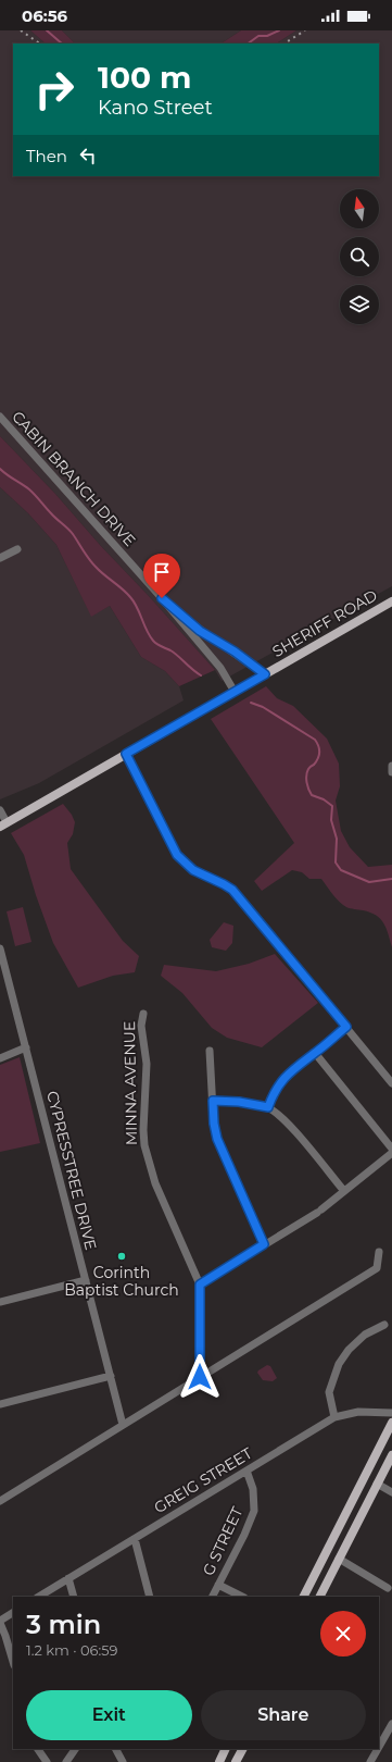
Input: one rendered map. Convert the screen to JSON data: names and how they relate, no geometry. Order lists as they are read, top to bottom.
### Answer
{
  "streets": {
    "main road": ["SHERIFF ROAD"],
    "street": [
      "CABIN BRANCH DRIVE",
      "MINNA AVENUE",
      "CYPRESSTREE DRIVE",
      "GREIG STREET",
      "G STREET"
    ]
  },
  "crossings": [
    ["CABIN BRANCH DRIVE", "SHERIFF ROAD"],
    ["GREIG STREET", "G STREET"]
  ],
  "places": ["Corinth Baptist Church"],
  "north": "top",
  "page": {
    "status": "06:56",
    "turn": ["100 m", "Kano Street"],
    "then": "Then",
    "heading": ["3 min", "1.2 km · 06:59"],
    "buttons": ["Exit", "Share"]
  }
}
